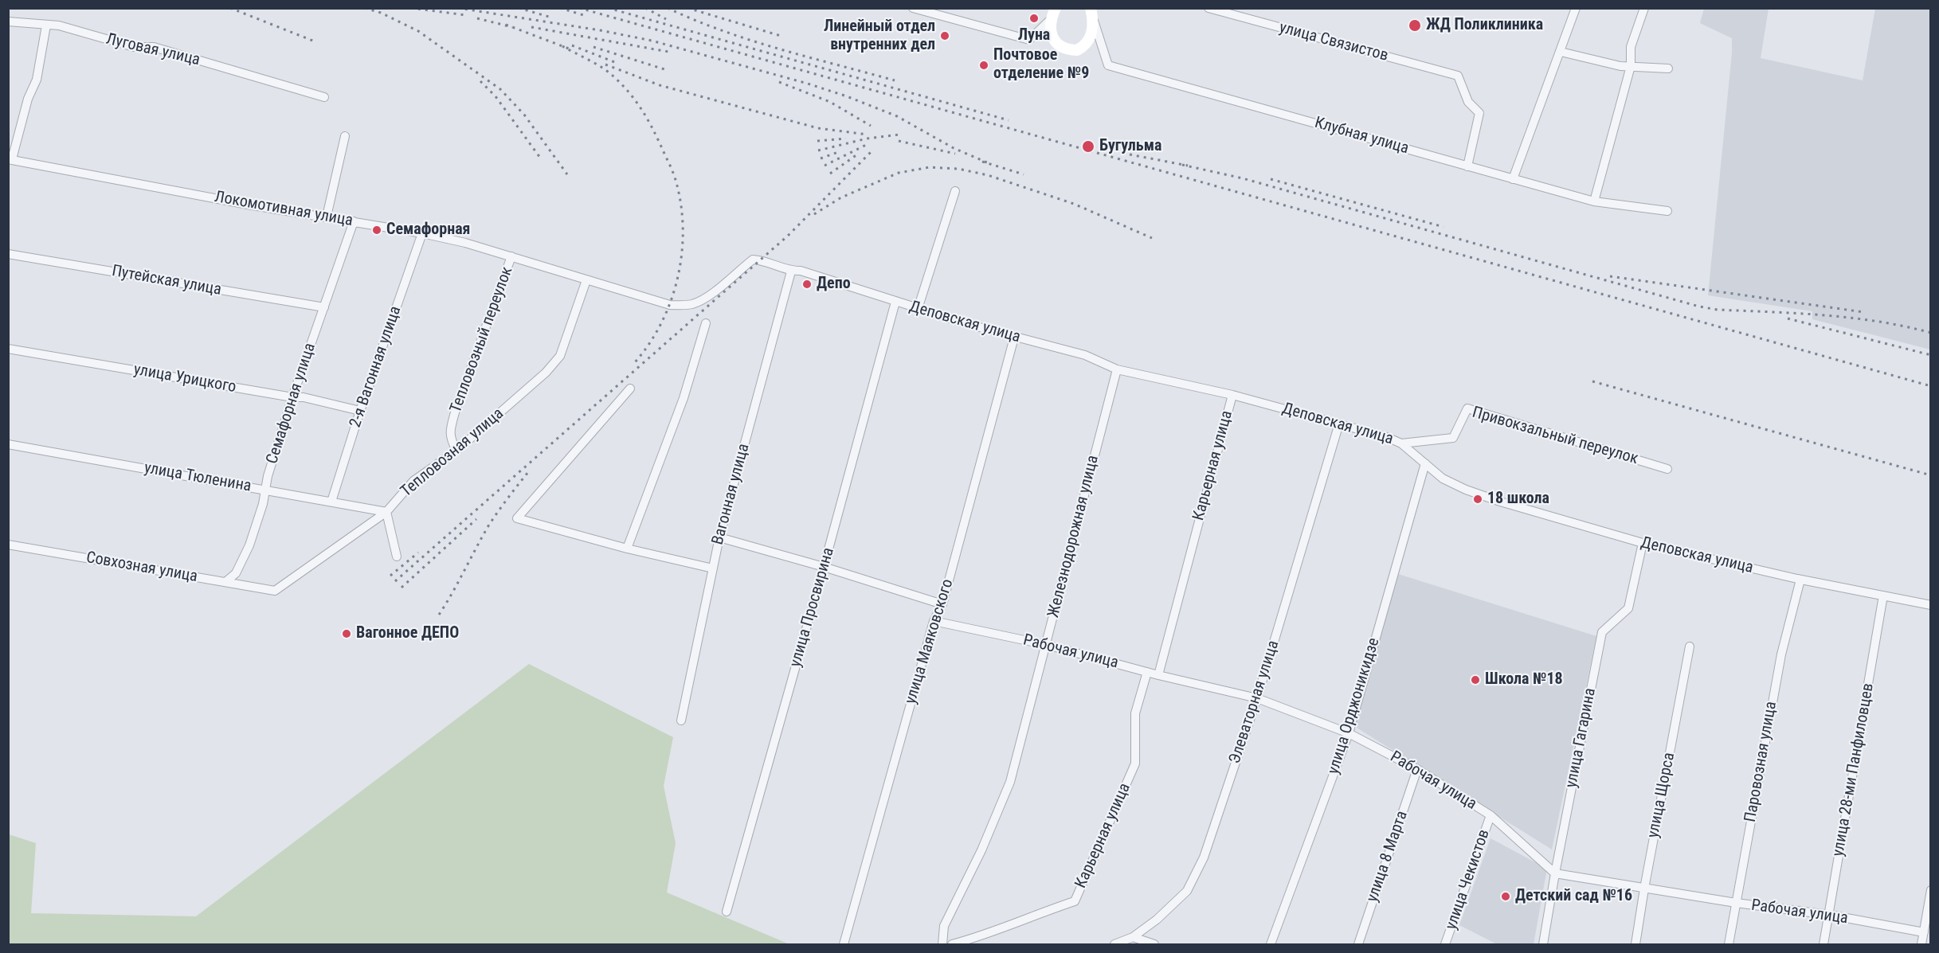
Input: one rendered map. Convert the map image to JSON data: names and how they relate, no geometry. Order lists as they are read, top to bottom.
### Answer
{
  "streets": {
    "street": [
      "улица Связистов",
      "Луговая улица",
      "Клубная улица",
      "Локомотивная улица",
      "Путейская улица",
      "Деповская улица",
      "Тепловозный переулок",
      "2-я Вагонная улица",
      "улица Урицкого",
      "Семафорная улица",
      "Привокзальный переулок",
      "Тепловозная улица",
      "Карьерная улица",
      "улица Тюленина",
      "Вагонная улица",
      "Железнодорожная улица",
      "Совхозная улица",
      "улица Просвирина",
      "улица Маяковского",
      "Рабочая улица",
      "Элеваторная улица",
      "улица Орджоникидзе",
      "улица Гагарина",
      "Паровозная улица",
      "улица 28-ми Панфиловцев",
      "улица Щорса",
      "улица 8 Марта",
      "улица Чекистов"
    ]
  },
  "crossings": [
    ["улица Связистов", "Клубная улица"],
    ["Локомотивная улица", "Деповская улица"],
    ["Локомотивная улица", "Тепловозный переулок"],
    ["Локомотивная улица", "2-я Вагонная улица"],
    ["Локомотивная улица", "Семафорная улица"],
    ["Локомотивная улица", "Тепловозная улица"],
    ["Локомотивная улица", "Вагонная улица"],
    ["Путейская улица", "Семафорная улица"],
    ["Деповская улица", "Привокзальный переулок"],
    ["Деповская улица", "Карьерная улица"],
    ["Деповская улица", "Вагонная улица"],
    ["Деповская улица", "Железнодорожная улица"],
    ["Деповская улица", "улица Просвирина"],
    ["Деповская улица", "улица Маяковского"],
    ["Деповская улица", "Элеваторная улица"],
    ["Деповская улица", "улица Орджоникидзе"],
    ["Деповская улица", "улица Гагарина"],
    ["Деповская улица", "Паровозная улица"],
    ["Деповская улица", "улица 28-ми Панфиловцев"],
    ["Тепловозный переулок", "Тепловозная улица"],
    ["2-я Вагонная улица", "улица Урицкого"],
    ["2-я Вагонная улица", "улица Тюленина"],
    ["улица Урицкого", "Семафорная улица"],
    ["Семафорная улица", "улица Тюленина"],
    ["Семафорная улица", "Совхозная улица"],
    ["Тепловозная улица", "улица Тюленина"],
    ["Тепловозная улица", "Совхозная улица"],
    ["Карьерная улица", "Рабочая улица"],
    ["Железнодорожная улица", "Рабочая улица"],
    ["улица Маяковского", "Рабочая улица"],
    ["Рабочая улица", "Элеваторная улица"],
    ["Рабочая улица", "улица Орджоникидзе"],
    ["Рабочая улица", "улица Гагарина"],
    ["Рабочая улица", "Паровозная улица"],
    ["Рабочая улица", "улица 28-ми Панфиловцев"],
    ["Рабочая улица", "улица Щорса"],
    ["Рабочая улица", "улица 8 Марта"],
    ["Рабочая улица", "улица Чекистов"]
  ],
  "places": [
    "Луна",
    "ЖД Поликлиника",
    "Линейный отдел внутренних дел",
    "Почтовое отделение №9",
    "Бугульма",
    "Семафорная",
    "Депо",
    "18 школа",
    "Вагонное ДЕПО",
    "Школа №18",
    "Детский сад №16"
  ]
}
